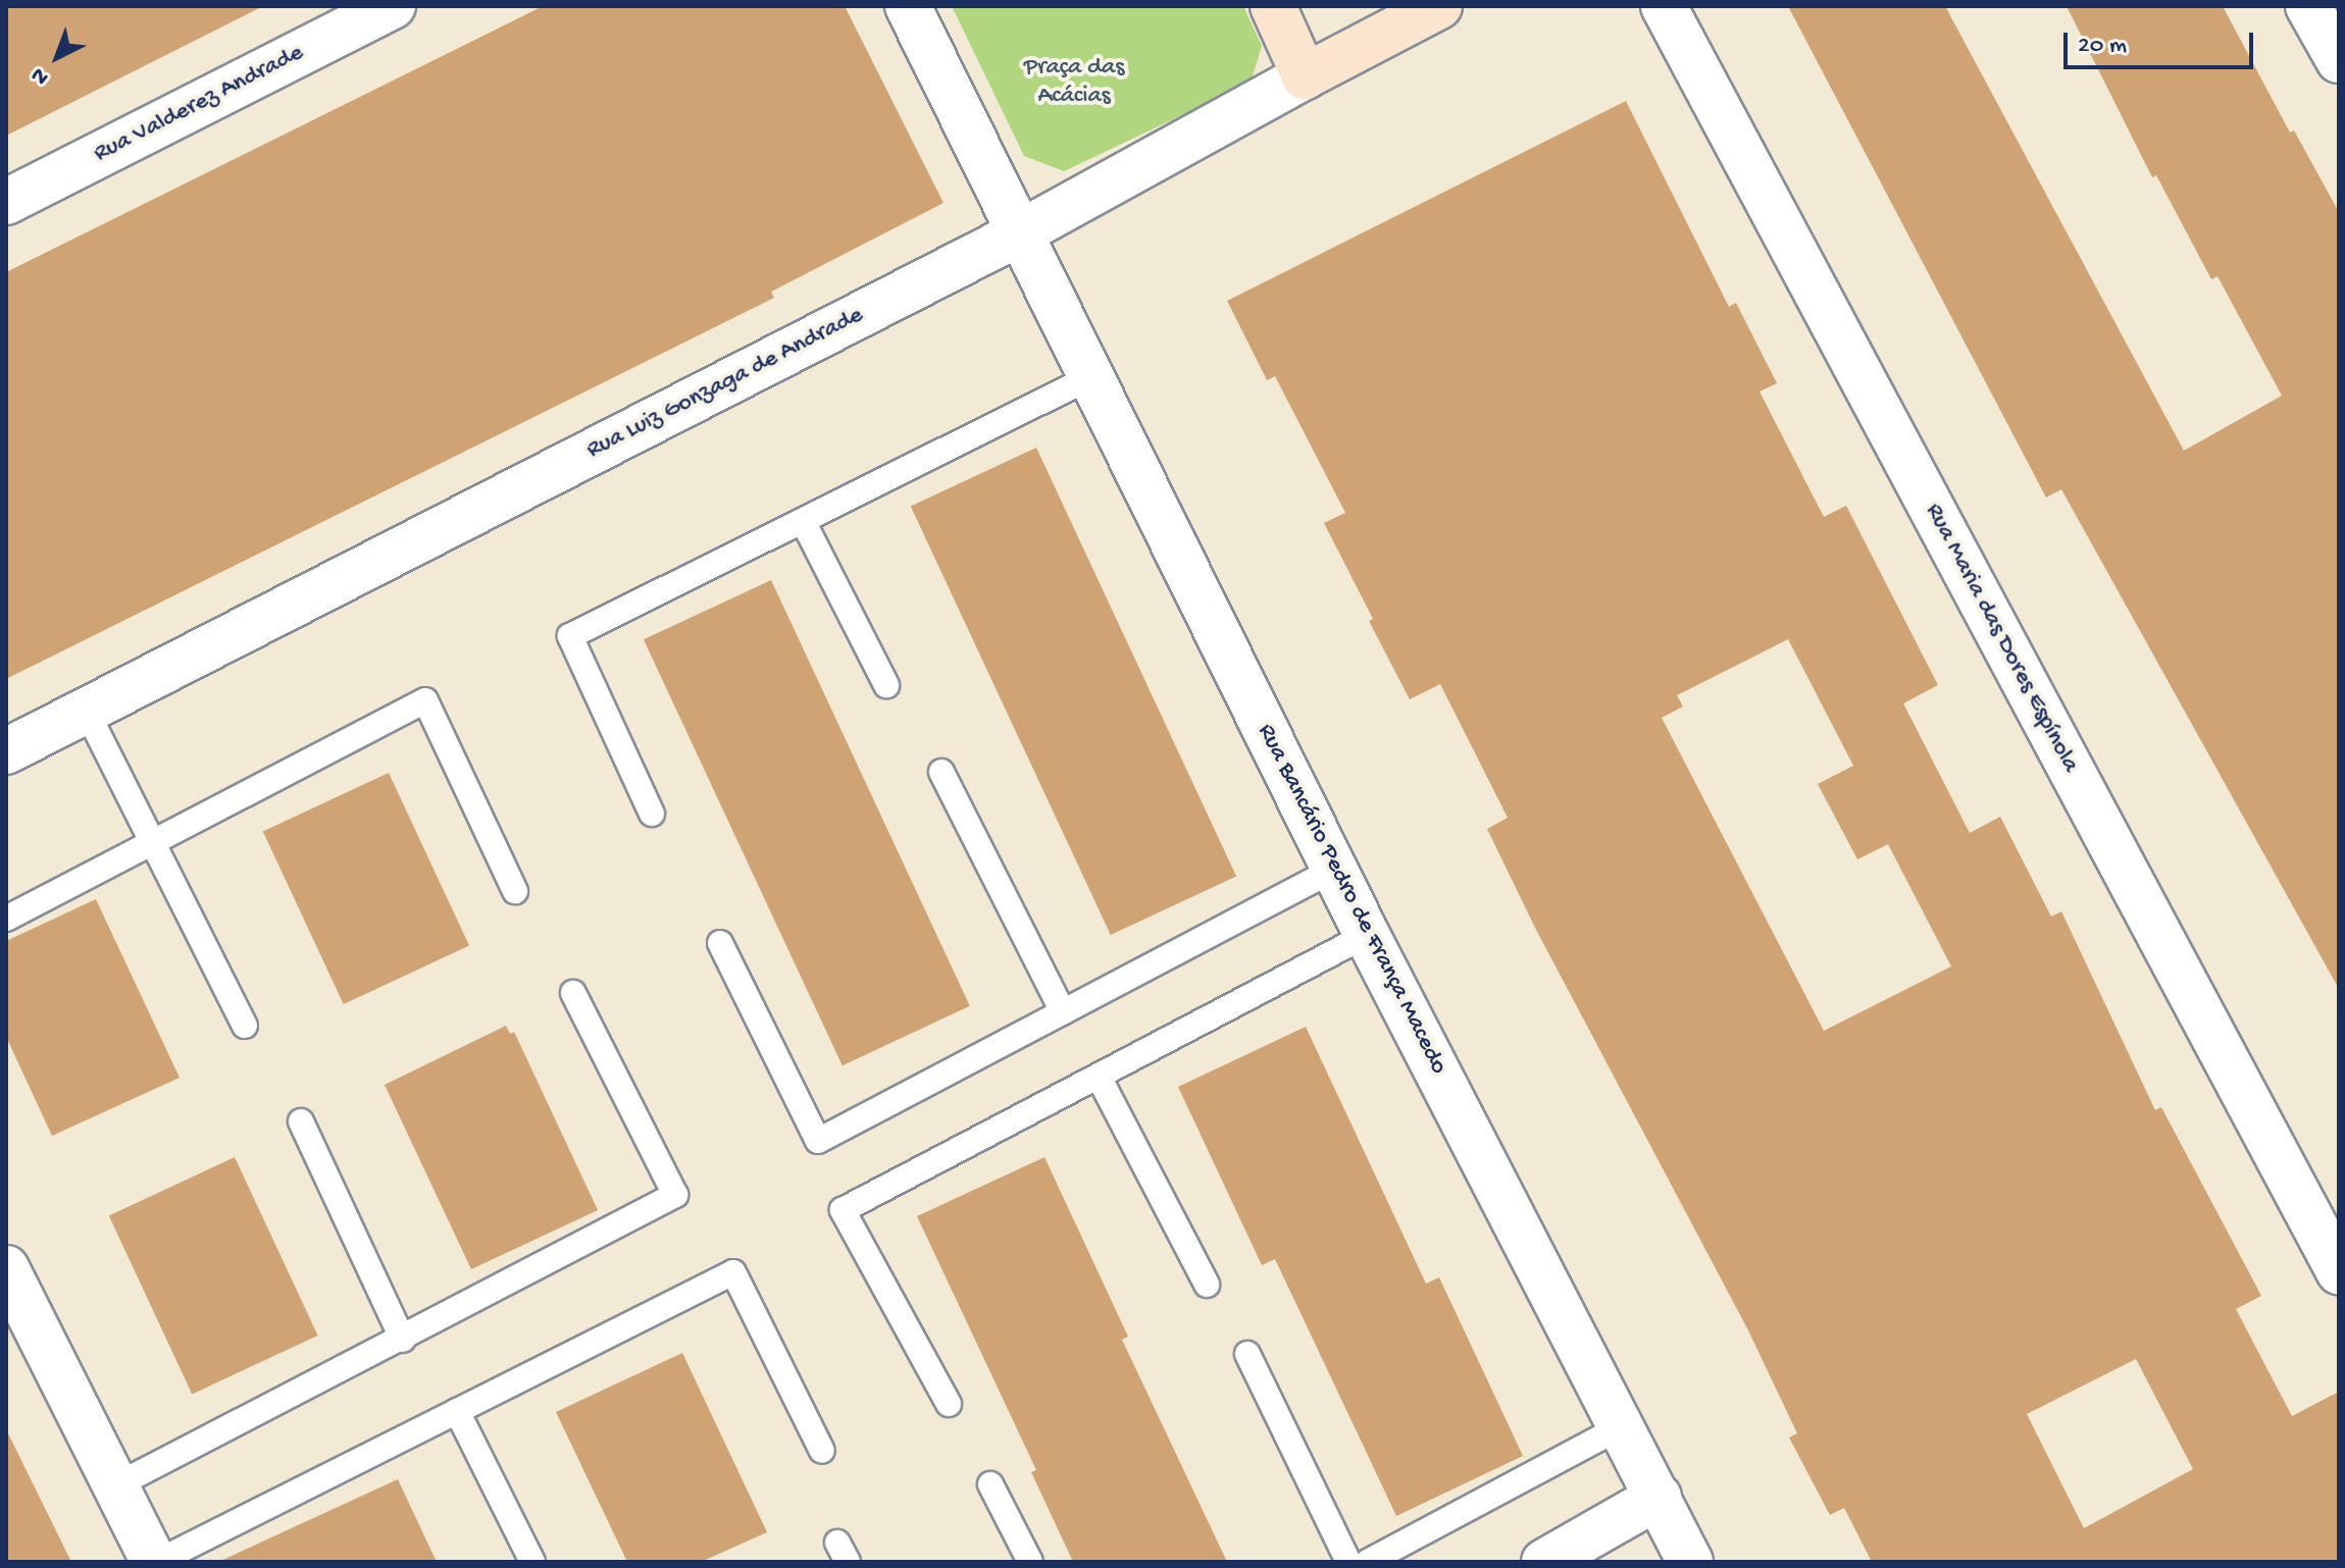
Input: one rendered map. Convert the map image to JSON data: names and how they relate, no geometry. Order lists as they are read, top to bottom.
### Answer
{
  "streets": {
    "street": [
      "Rua Valderez Andrade",
      "Rua Luiz Gonzaga de Andrade",
      "Rua Maria das Dores Espínola",
      "Rua Bancário Pedro de França Macedo"
    ]
  },
  "crossings": [
    ["Rua Luiz Gonzaga de Andrade", "Rua Bancário Pedro de França Macedo"]
  ],
  "parks": ["Praça das Acácias"],
  "scale_bar": "20 m",
  "north": "bottom left"
}
